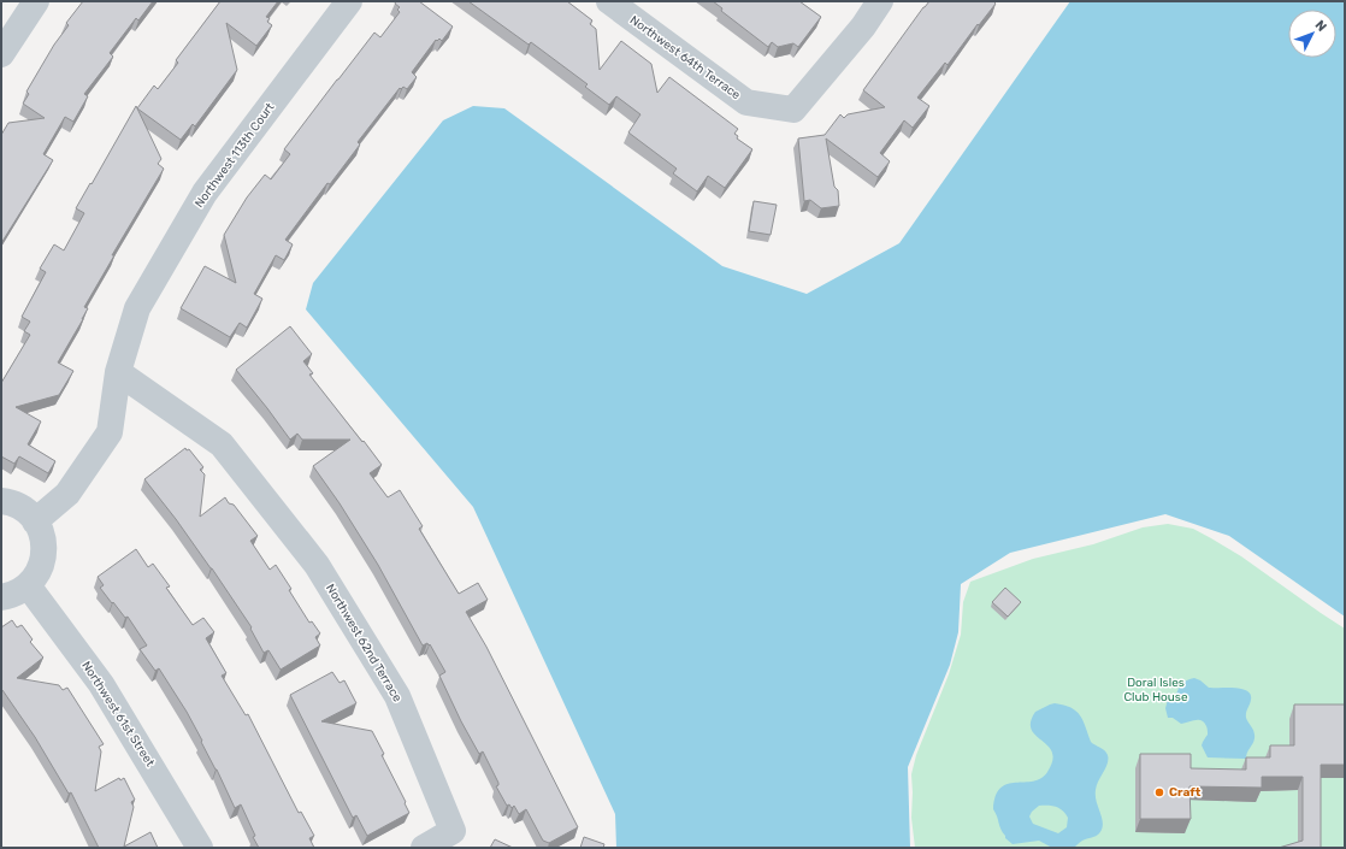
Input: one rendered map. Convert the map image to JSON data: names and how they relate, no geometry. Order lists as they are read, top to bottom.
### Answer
{
  "streets": {
    "street": [
      "Northwest 64th Terrace",
      "Northwest 113th Court",
      "Northwest 62nd Terrace",
      "Northwest 61st Street"
    ]
  },
  "crossings": [
    ["Northwest 113th Court", "Northwest 62nd Terrace"]
  ],
  "parks": ["Doral Isles Club House"],
  "places": ["Craft"],
  "north": "top right"
}
